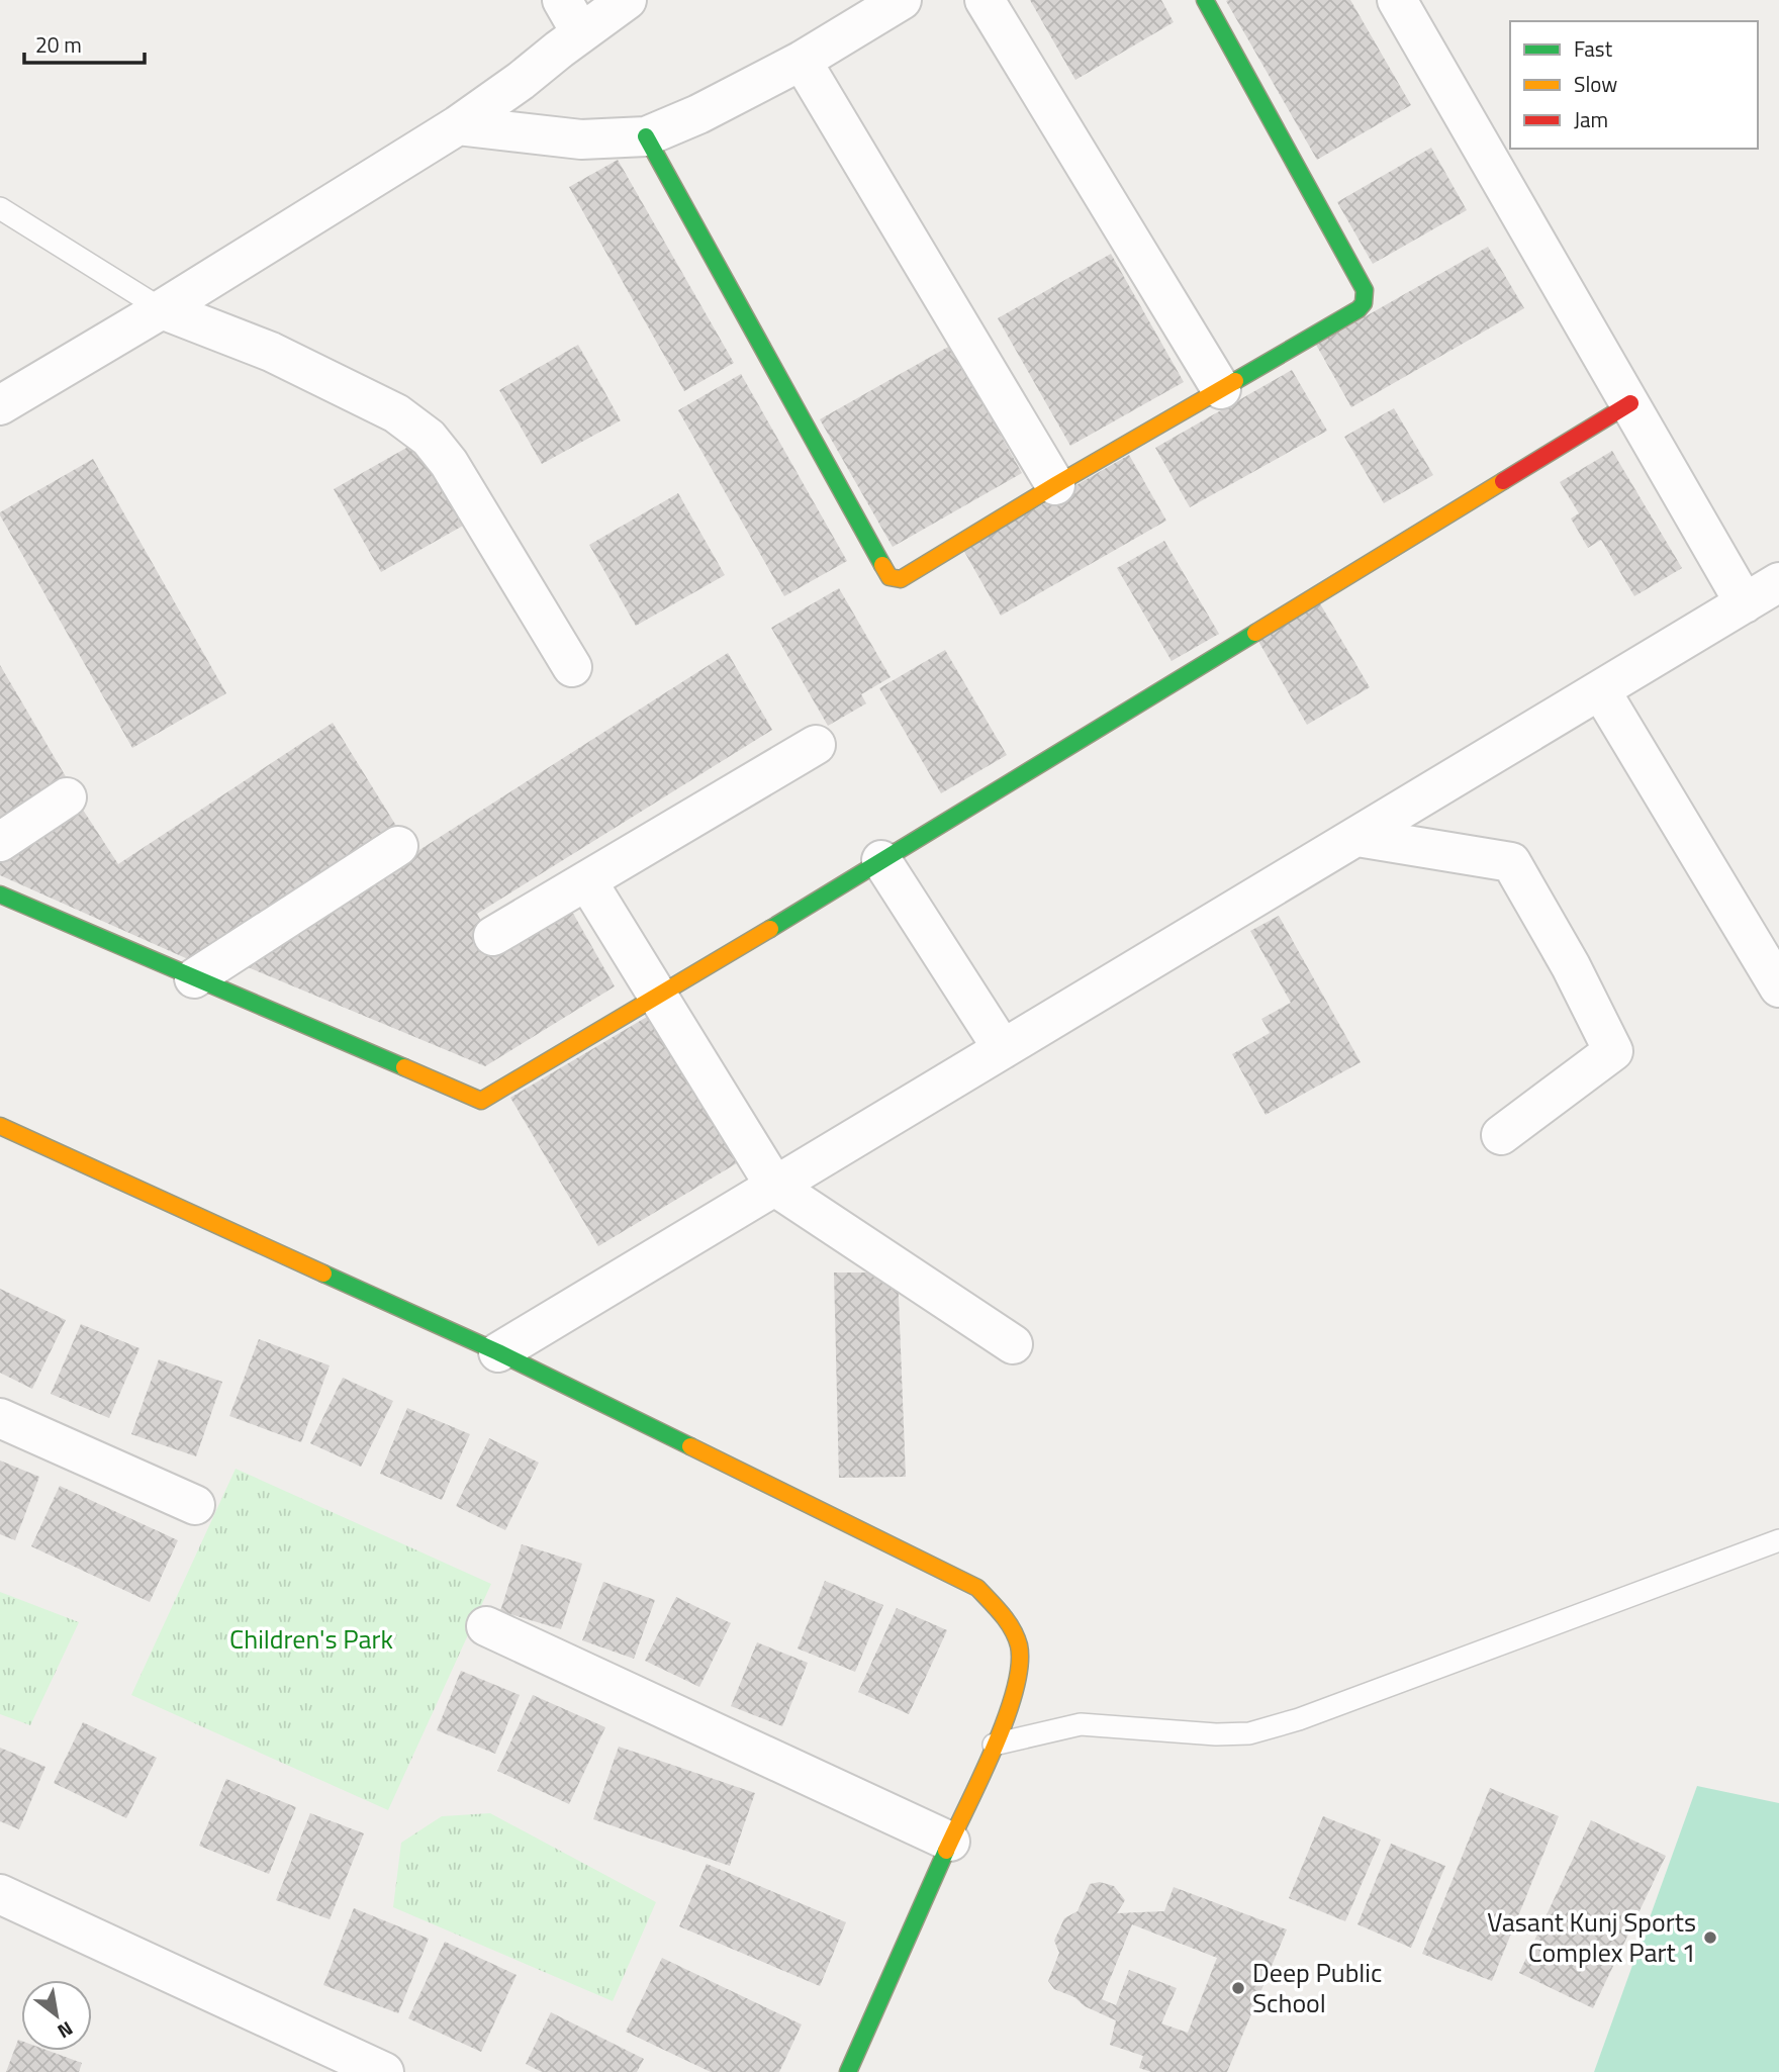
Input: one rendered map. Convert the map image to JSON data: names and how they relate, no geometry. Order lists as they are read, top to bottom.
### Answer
{
  "parks": ["Children's Park"],
  "places": ["Vasant Kunj Sports Complex Part 1", "Deep Public School"],
  "legend": ["Fast", "Slow", "Jam"],
  "scale_bar": "20 m",
  "north": "bottom right"
}
